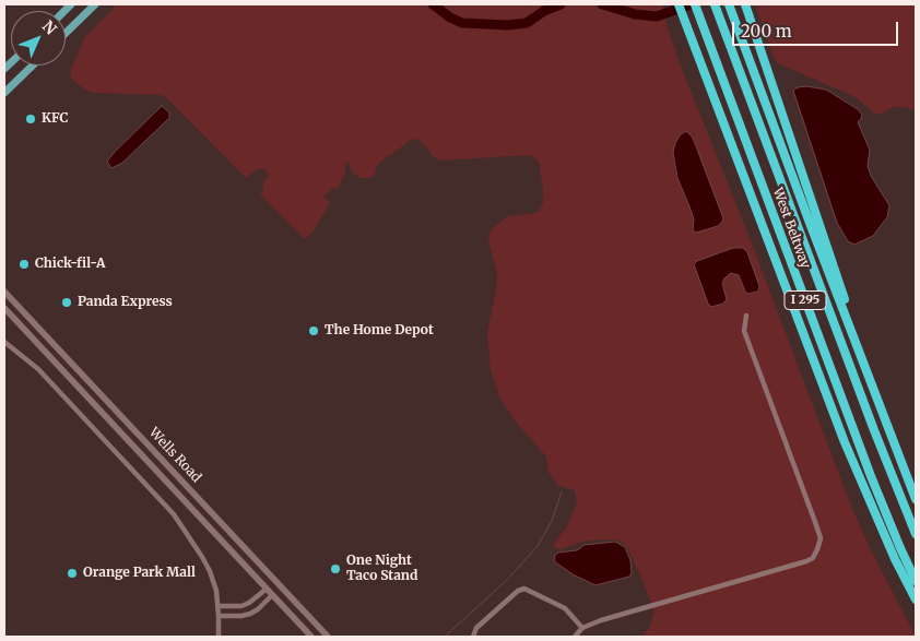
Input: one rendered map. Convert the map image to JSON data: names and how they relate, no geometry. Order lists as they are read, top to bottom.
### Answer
{
  "streets": {
    "highway": ["West Beltway", "I 295"],
    "main road": ["Wells Road"]
  },
  "places": [
    "KFC",
    "Chick-fil-A",
    "Panda Express",
    "The Home Depot",
    "One Night Taco Stand",
    "Orange Park Mall"
  ],
  "scale_bar": "200 m",
  "north": "top right"
}
